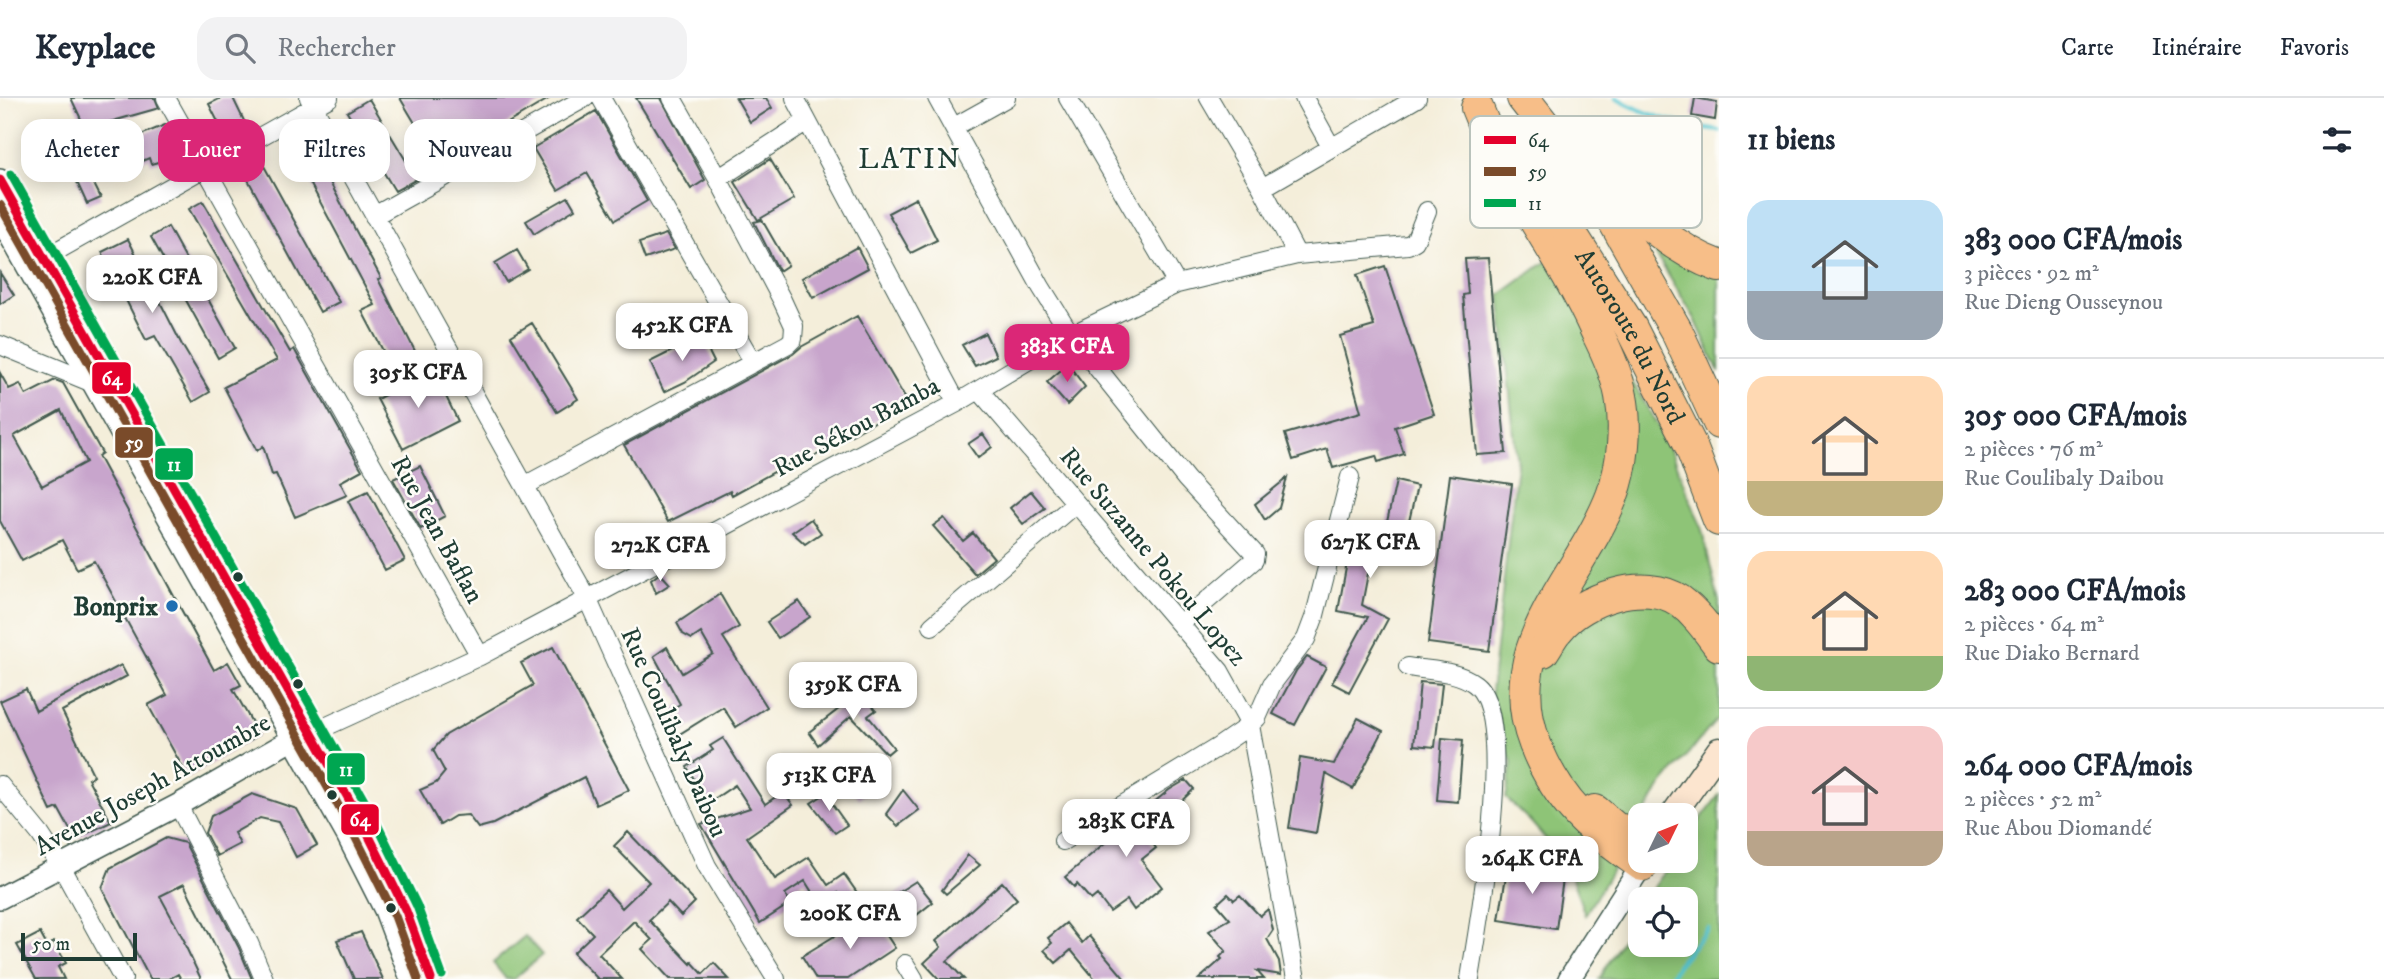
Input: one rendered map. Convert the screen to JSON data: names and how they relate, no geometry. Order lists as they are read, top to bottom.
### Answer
{
  "streets": {
    "highway": ["Autoroute du Nord"],
    "street": [
      "Rue Sékou Bamba",
      "Rue Jean Baflan",
      "Rue Suzanne Pokou Lopez",
      "Rue Coulibaly Daibou",
      "Avenue Joseph Attoumbre"
    ]
  },
  "crossings": [
    ["Rue Sékou Bamba", "Rue Jean Baflan"],
    ["Rue Sékou Bamba", "Rue Suzanne Pokou Lopez"],
    ["Rue Sékou Bamba", "Rue Coulibaly Daibou"],
    ["Rue Sékou Bamba", "Avenue Joseph Attoumbre"]
  ],
  "districts": ["LATIN"],
  "places": ["Bonprix"],
  "lines": ["transit line 11", "transit line 64", "transit line 59"],
  "legend": ["64", "59", "11"],
  "scale_bar": "50 m",
  "north": "top right",
  "page": {
    "header": "Keyplace",
    "search": "Rechercher",
    "nav": ["Carte", "Itinéraire", "Favoris"],
    "heading": "11 biens",
    "chip": [
      "Acheter",
      "Louer",
      "Filtres",
      "Nouveau"
    ],
    "list": [
      {
        "name": "383 000 CFA/mois",
        "note": "3 pièces · 92 m² · Rue Dieng Ousseynou"
      },
      {
        "name": "305 000 CFA/mois",
        "note": "2 pièces · 76 m² · Rue Coulibaly Daibou"
      },
      {
        "name": "283 000 CFA/mois",
        "note": "2 pièces · 64 m² · Rue Diako Bernard"
      },
      {
        "name": "264 000 CFA/mois",
        "note": "2 pièces · 52 m² · Rue Abou Diomandé"
      }
    ],
    "price": [
      "220K CFA",
      "452K CFA",
      "383K CFA",
      "305K CFA",
      "627K CFA",
      "272K CFA",
      "359K CFA",
      "513K CFA",
      "283K CFA",
      "264K CFA",
      "200K CFA"
    ],
    "scale": "50 m"
  }
}
